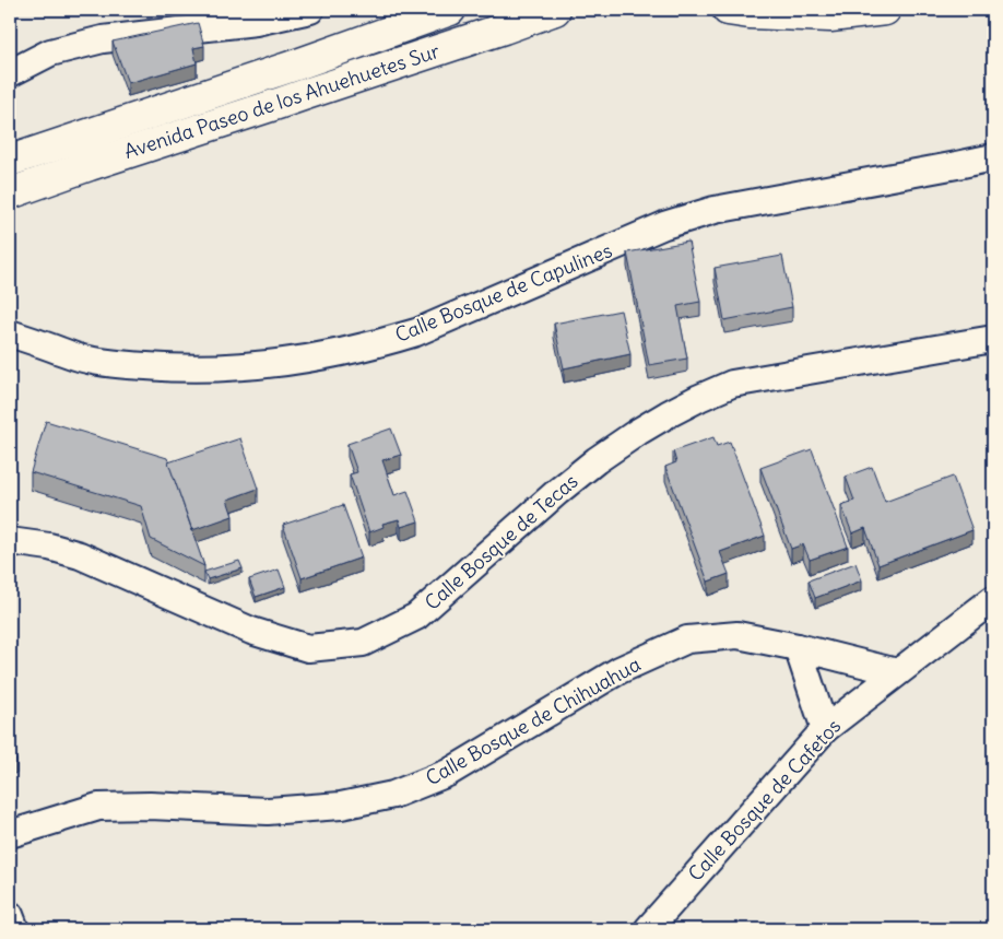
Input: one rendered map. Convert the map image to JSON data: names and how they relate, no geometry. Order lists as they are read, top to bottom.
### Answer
{
  "streets": {
    "street": [
      "Avenida Paseo de los Ahuehuetes Sur",
      "Calle Bosque de Capulines",
      "Calle Bosque de Tecas",
      "Calle Bosque de Chihuahua",
      "Calle Bosque de Cafetos"
    ]
  },
  "crossings": [
    ["Calle Bosque de Chihuahua", "Calle Bosque de Cafetos"]
  ]
}
